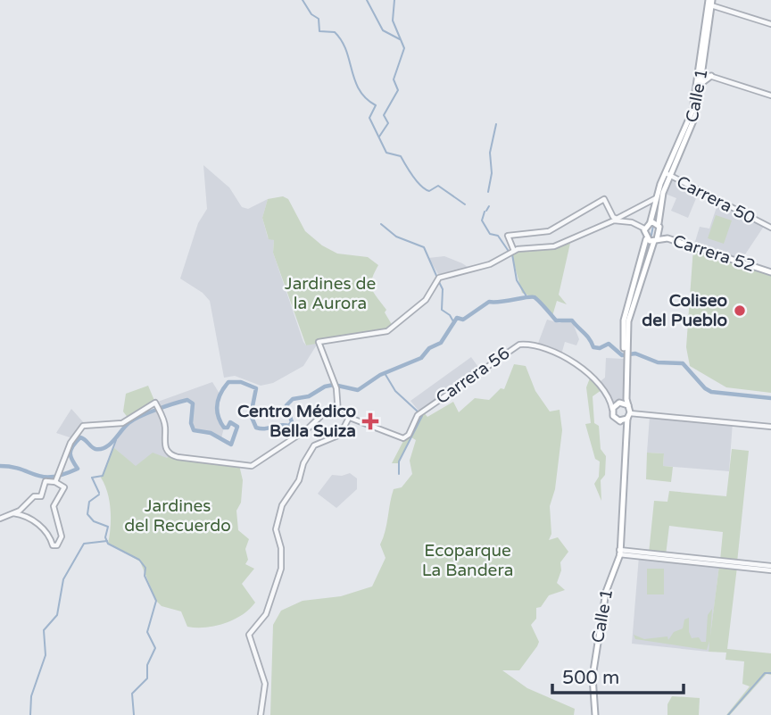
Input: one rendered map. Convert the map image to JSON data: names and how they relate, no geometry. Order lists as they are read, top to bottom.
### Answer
{
  "streets": {
    "main road": ["Calle 1", "Carrera 52"],
    "street": ["Carrera 50", "Carrera 56"]
  },
  "crossings": [
    ["Calle 1", "Carrera 50"],
    ["Calle 1", "Carrera 56"]
  ],
  "parks": ["Jardines de la Aurora", "Jardines del Recuerdo", "Ecoparque La Bandera"],
  "places": {
    "other": ["Coliseo del Pueblo"],
    "health": ["Centro Médico Bella Suiza"]
  },
  "scale_bar": "500 m"
}
